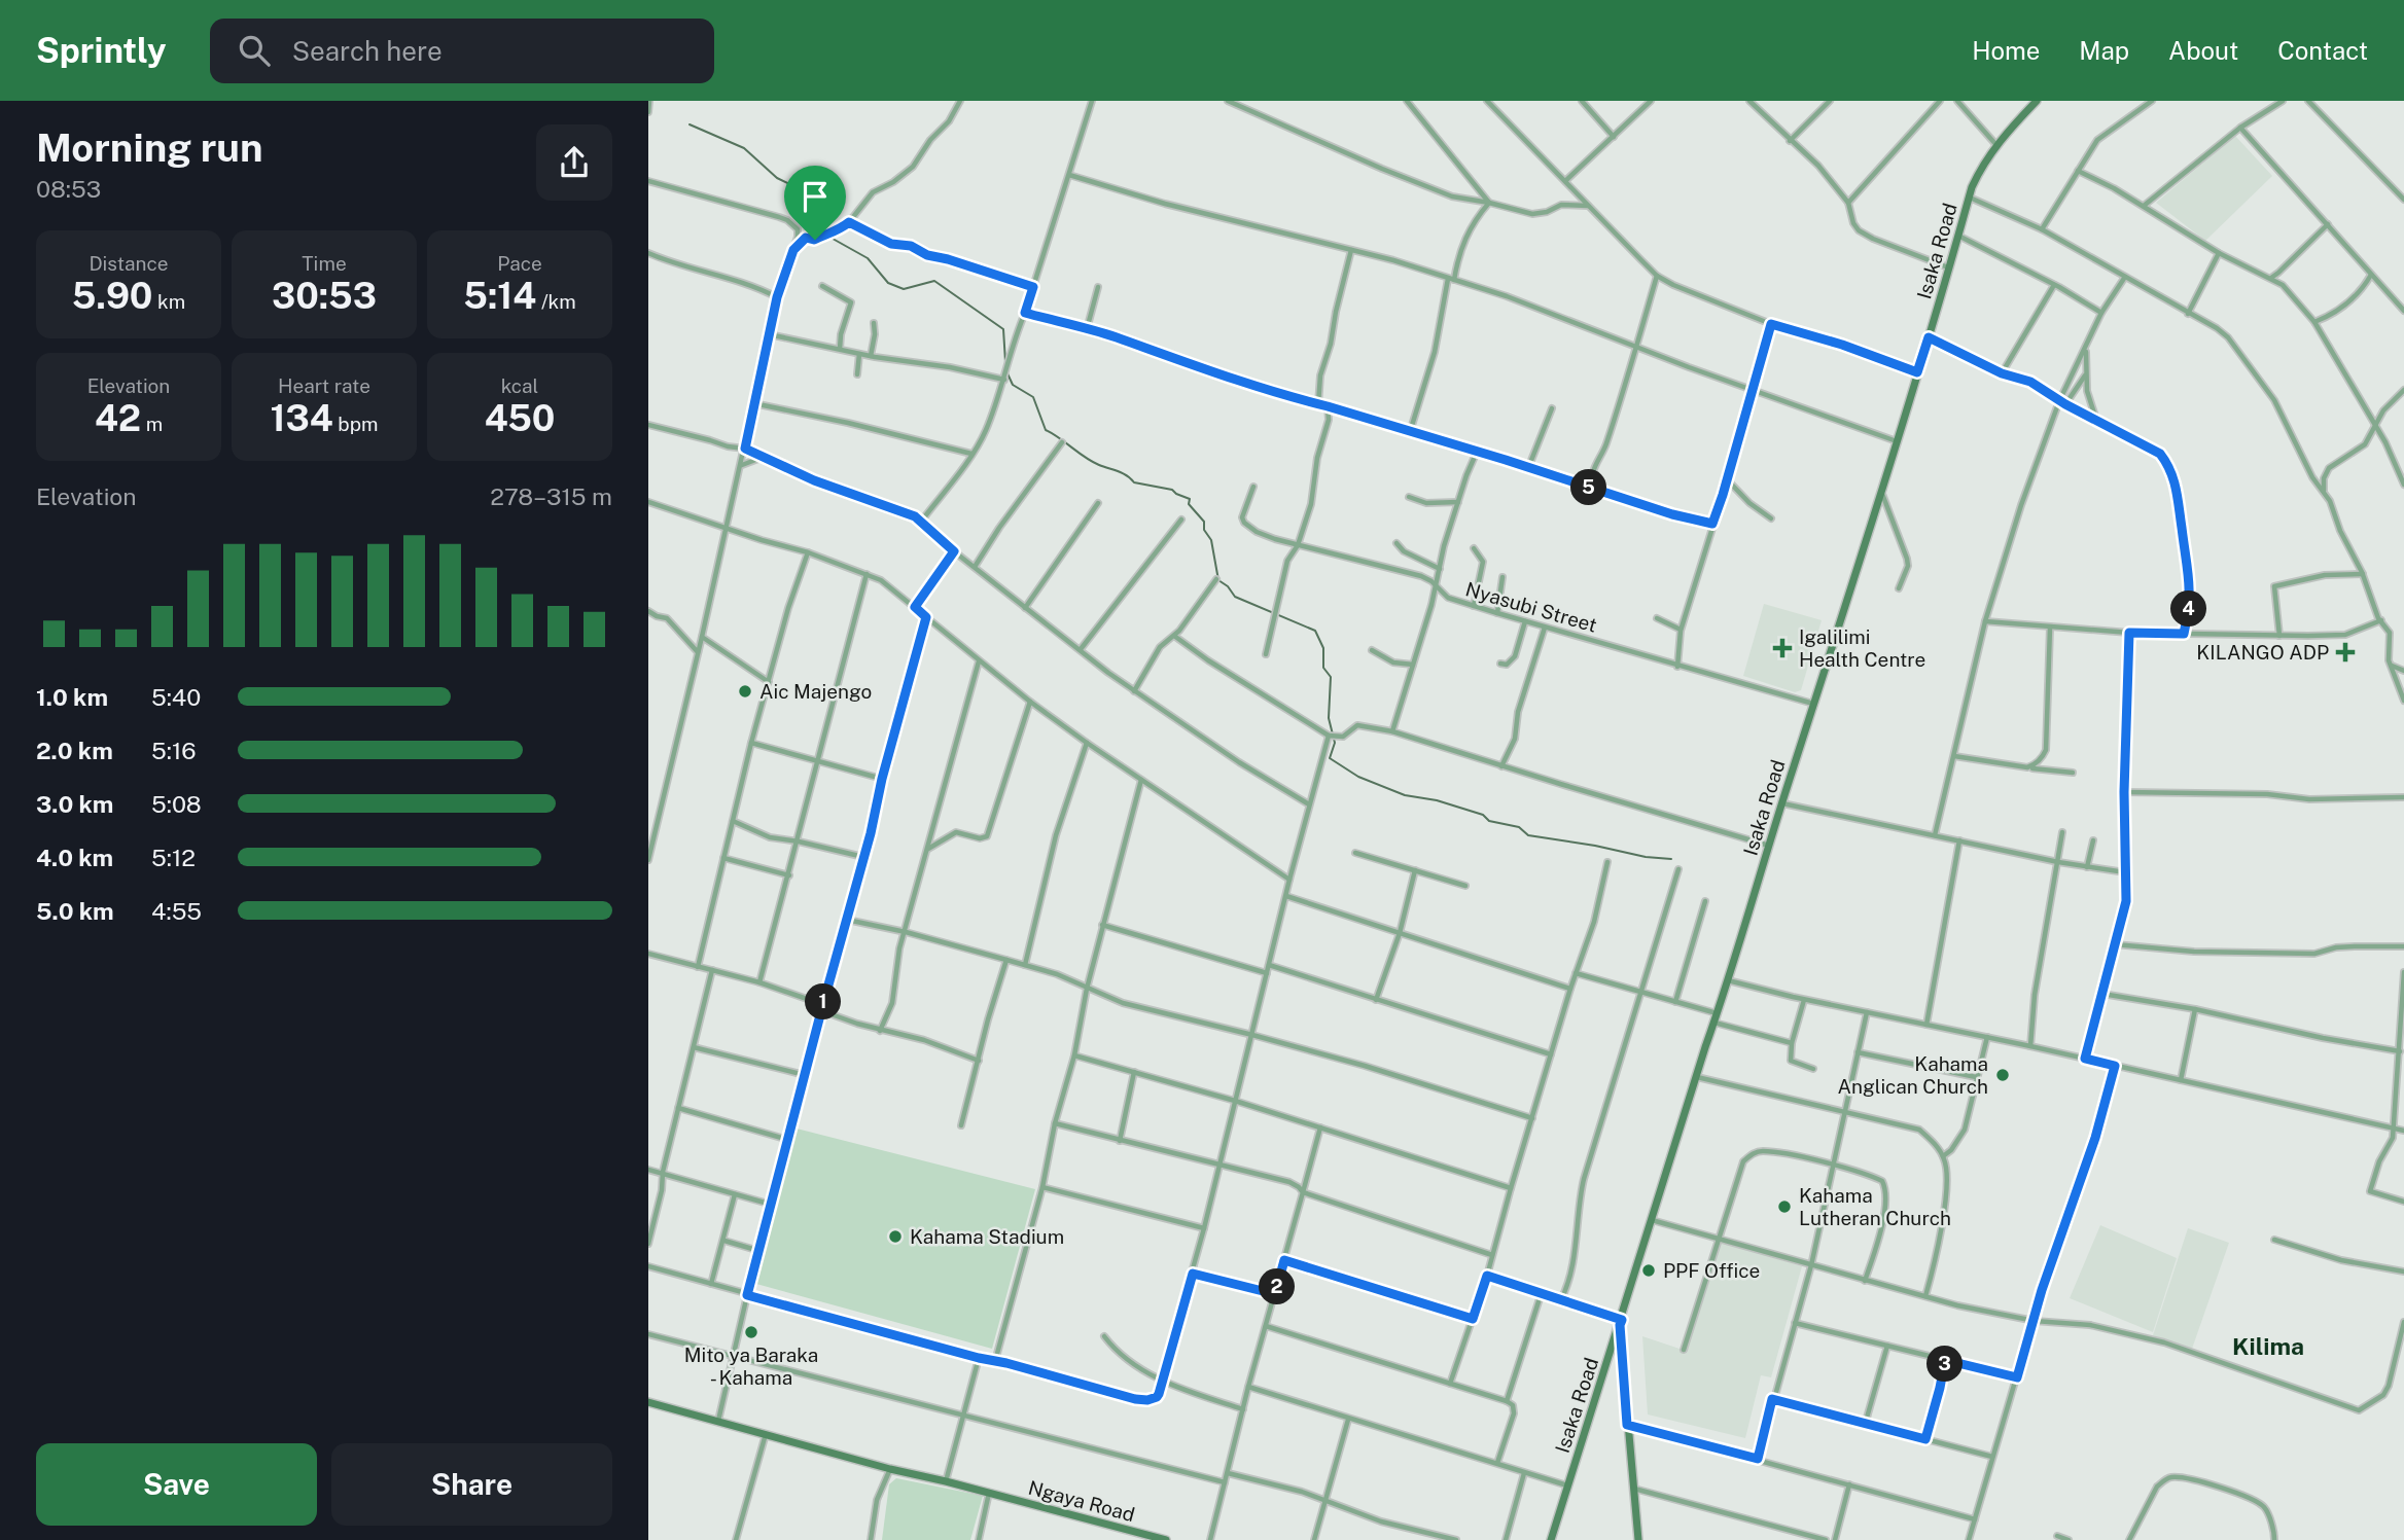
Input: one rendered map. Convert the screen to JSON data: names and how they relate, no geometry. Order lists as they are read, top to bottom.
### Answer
{
  "streets": {
    "street": ["Isaka Road", "Nyasubi Street", "Ngaya Road"]
  },
  "crossings": [
    ["Isaka Road", "Nyasubi Street"]
  ],
  "districts": ["Kilima"],
  "places": {
    "health": ["Igalilimi Health Centre", "KILANGO ADP"],
    "other": [
      "Aic Majengo",
      "Kahama Anglican Church",
      "Kahama Lutheran Church",
      "Kahama Stadium",
      "PPF Office",
      "Mito ya Baraka - Kahama"
    ]
  },
  "page": {
    "header": "Sprintly",
    "search": "Search here",
    "nav": [
      "Home",
      "Map",
      "About",
      "Contact"
    ],
    "heading": ["Morning run", "08:53"],
    "stats": [
      ["Distance", "5.90 km"],
      ["Time", "30:53"],
      ["Pace", "5:14 /km"],
      ["Elevation", "42 m"],
      ["Heart rate", "134 bpm"],
      ["kcal", "450"]
    ],
    "chart": ["Elevation", "278–315 m"],
    "pins": [
      "5",
      "4",
      "1",
      "2",
      "3"
    ],
    "list": [
      {
        "name": "1.0 km",
        "note": "5:40"
      },
      {
        "name": "2.0 km",
        "note": "5:16"
      },
      {
        "name": "3.0 km",
        "note": "5:08"
      },
      {
        "name": "4.0 km",
        "note": "5:12"
      },
      {
        "name": "5.0 km",
        "note": "4:55"
      }
    ],
    "buttons": ["Save", "Share"]
  }
}
